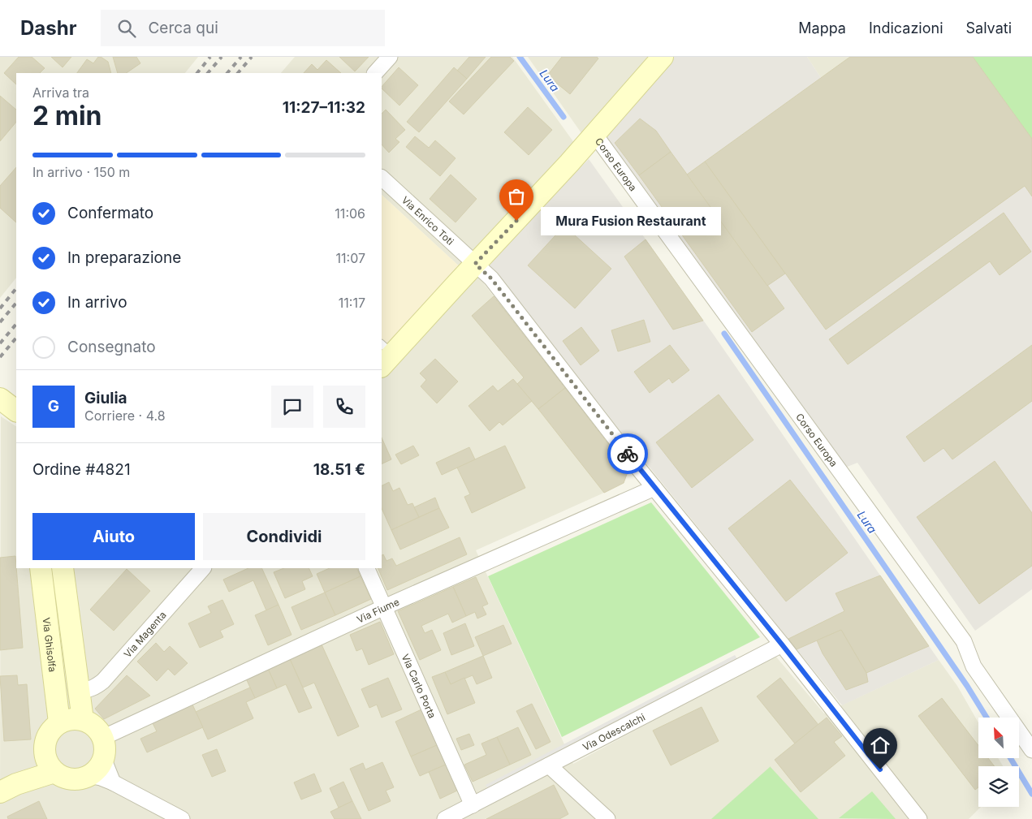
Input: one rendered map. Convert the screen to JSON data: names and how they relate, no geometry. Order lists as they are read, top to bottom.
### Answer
{
  "streets": {
    "street": [
      "Corso Europa",
      "Via Enrico Toti",
      "Via Fiume",
      "Via Magenta",
      "Via Ghisolfa",
      "Via Carlo Porta",
      "Via Odescalchi"
    ]
  },
  "crossings": [
    ["Corso Europa", "Via Enrico Toti"],
    ["Via Enrico Toti", "Via Fiume"],
    ["Via Enrico Toti", "Via Odescalchi"],
    ["Via Fiume", "Via Ghisolfa"],
    ["Via Fiume", "Via Carlo Porta"],
    ["Via Carlo Porta", "Via Odescalchi"]
  ],
  "water": ["Lura"],
  "places": ["Mura Fusion Restaurant"],
  "north": "top left",
  "page": {
    "header": "Dashr",
    "search": "Cerca qui",
    "nav": ["Mappa", "Indicazioni", "Salvati"],
    "heading": ["2 min", "Arriva tra", "11:27–11:32"],
    "panel": [
      "Giulia",
      "Corriere · 4.8",
      "Ordine #4821",
      "18.51 €"
    ],
    "bar": "In arrivo · 150 m",
    "list": [
      ["Confermato", "11:06"],
      ["In preparazione", "11:07"],
      ["In arrivo", "11:17"],
      "Consegnato"
    ],
    "bubble": "Mura Fusion Restaurant",
    "round": "G",
    "buttons": ["Aiuto", "Condividi"]
  }
}
